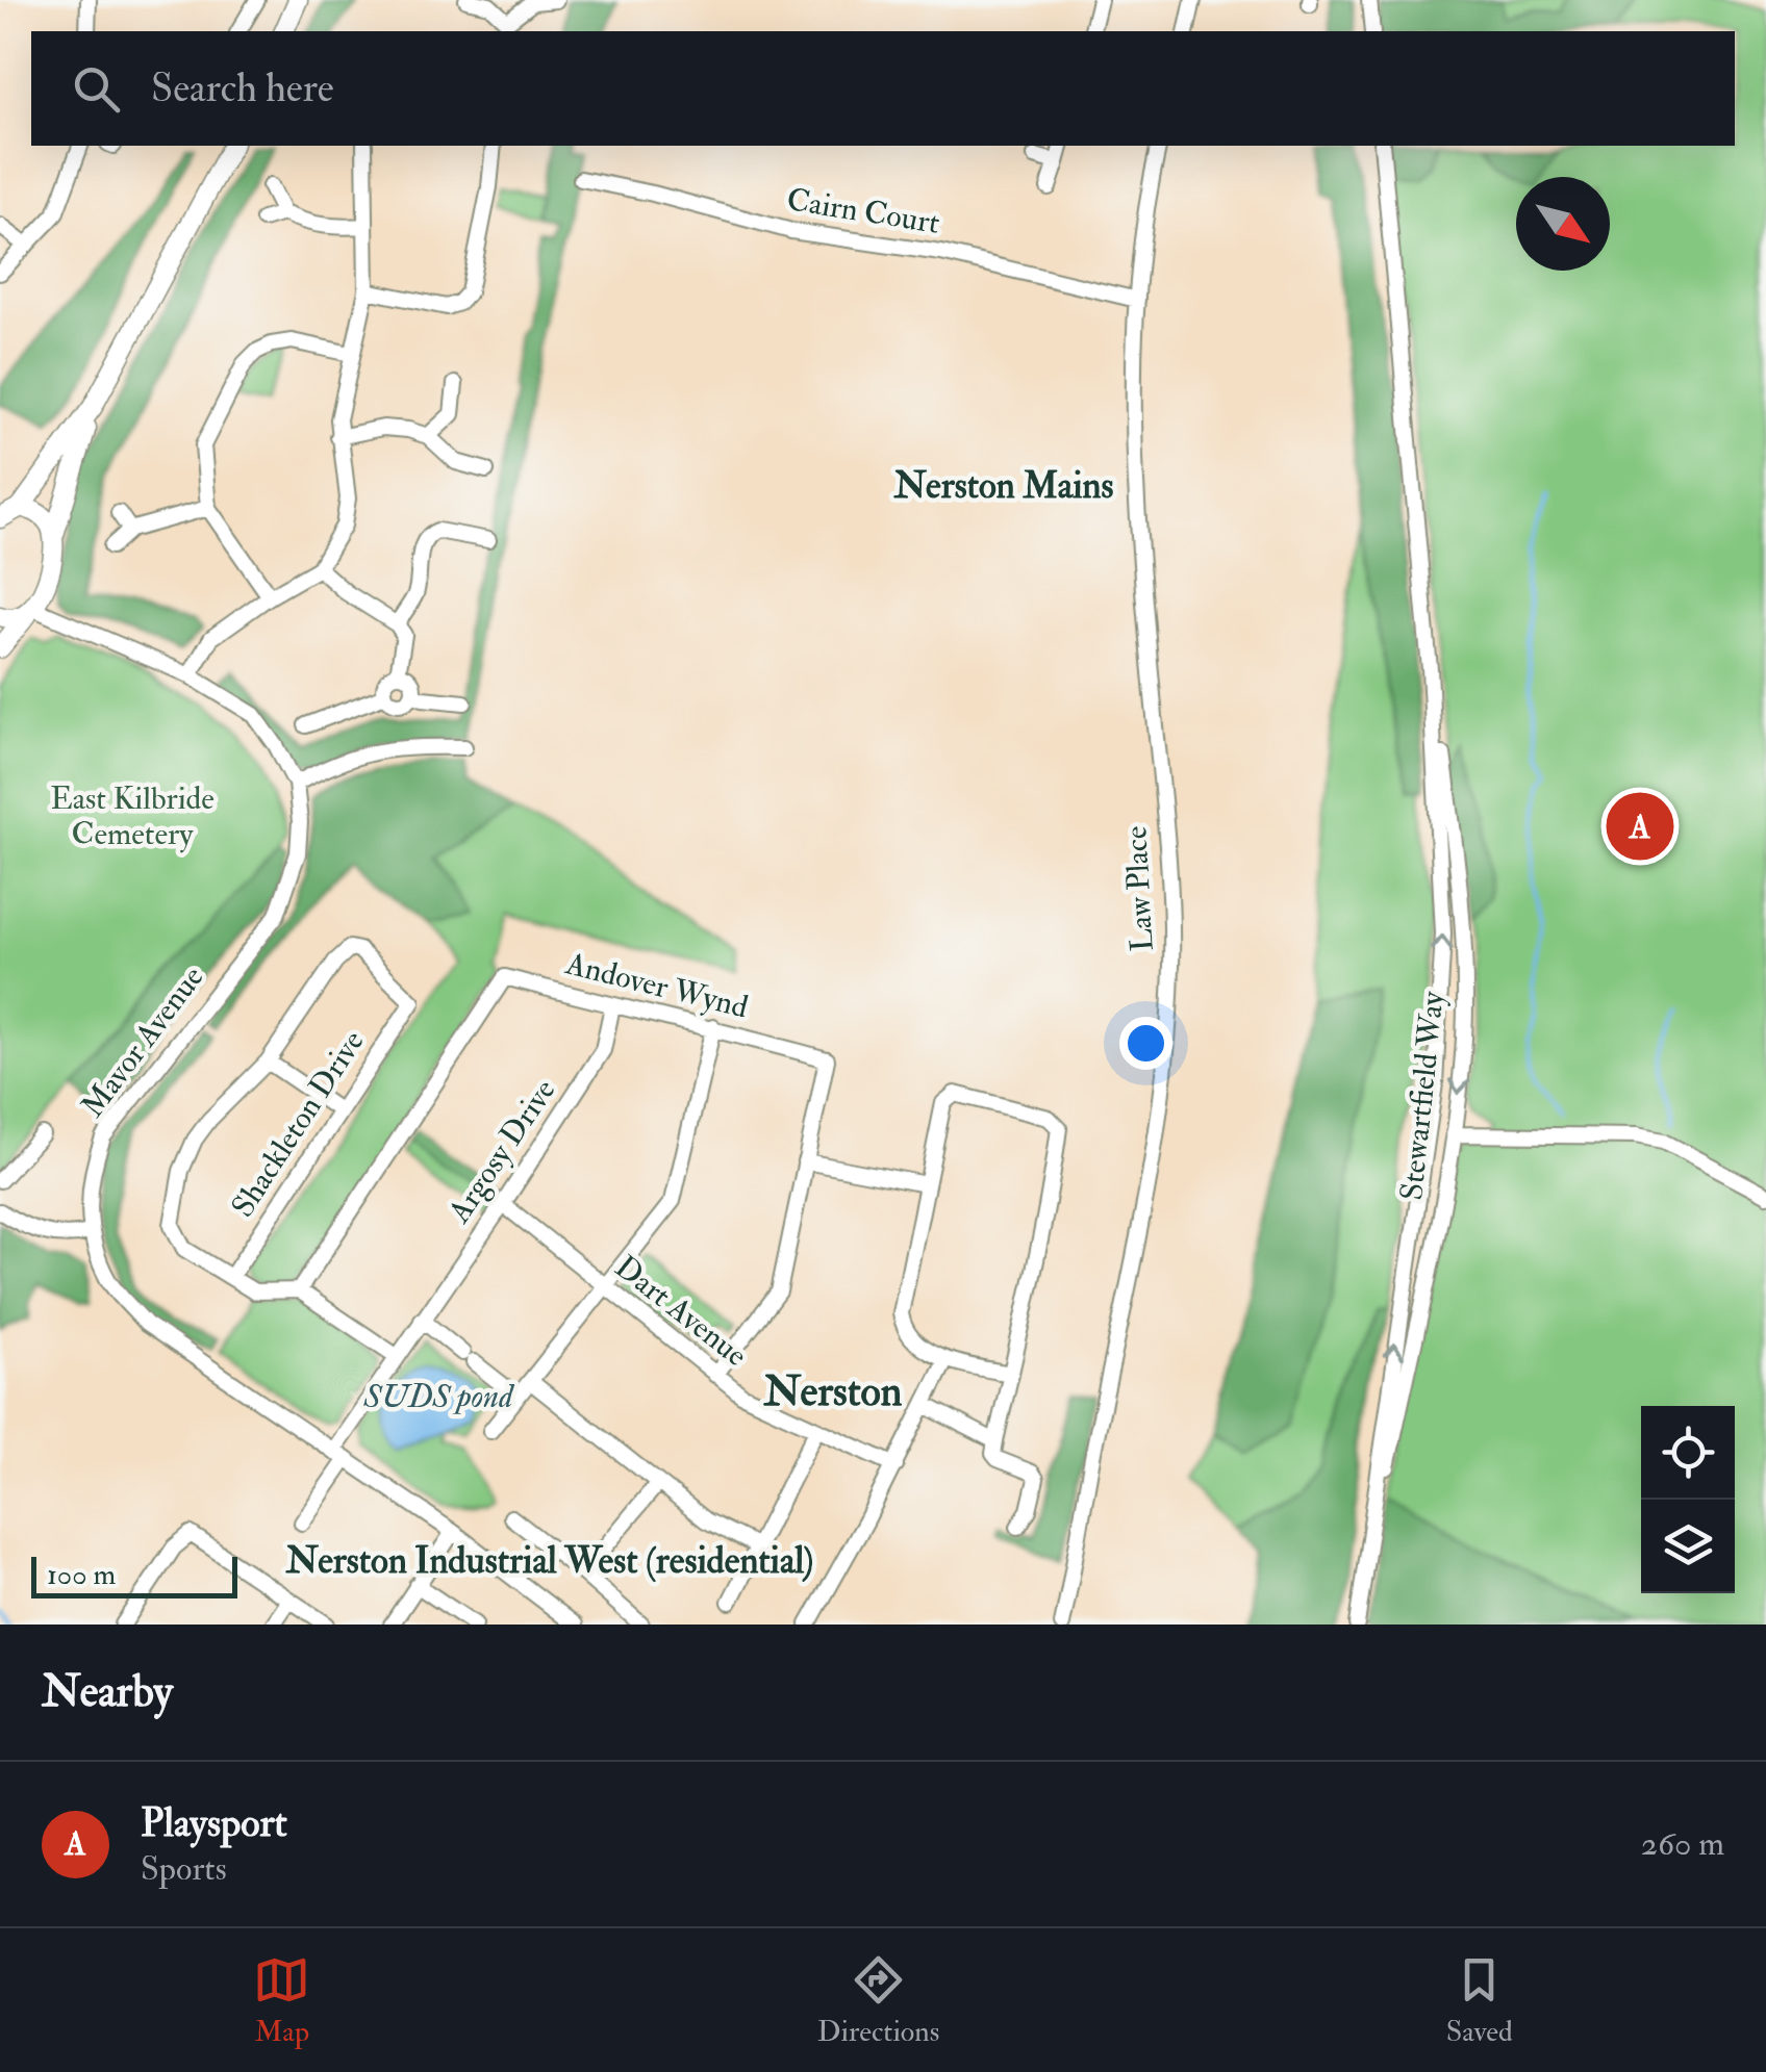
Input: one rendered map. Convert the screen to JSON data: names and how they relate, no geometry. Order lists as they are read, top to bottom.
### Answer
{
  "streets": {
    "street": [
      "Cairn Court",
      "Law Place",
      "Andover Wynd",
      "Mavor Avenue",
      "Stewartfield Way",
      "Shackleton Drive",
      "Argosy Drive",
      "Dart Avenue"
    ]
  },
  "crossings": [
    ["Cairn Court", "Law Place"],
    ["Andover Wynd", "Argosy Drive"],
    ["Andover Wynd", "Dart Avenue"],
    ["Mavor Avenue", "Argosy Drive"],
    ["Argosy Drive", "Dart Avenue"]
  ],
  "districts": ["Nerston Mains", "Nerston", "Nerston Industrial West (residential)"],
  "water": ["SUDS pond"],
  "parks": ["East Kilbride Cemetery"],
  "scale_bar": "100 m",
  "north": "bottom right",
  "page": {
    "search": "Search here",
    "pins": "A",
    "scale": "100 m",
    "heading": "Nearby",
    "list": [
      {
        "mark": "A",
        "name": "Playsport",
        "note": "Sports",
        "value": "260 m"
      }
    ],
    "nav": ["Map", "Directions", "Saved"]
  }
}
